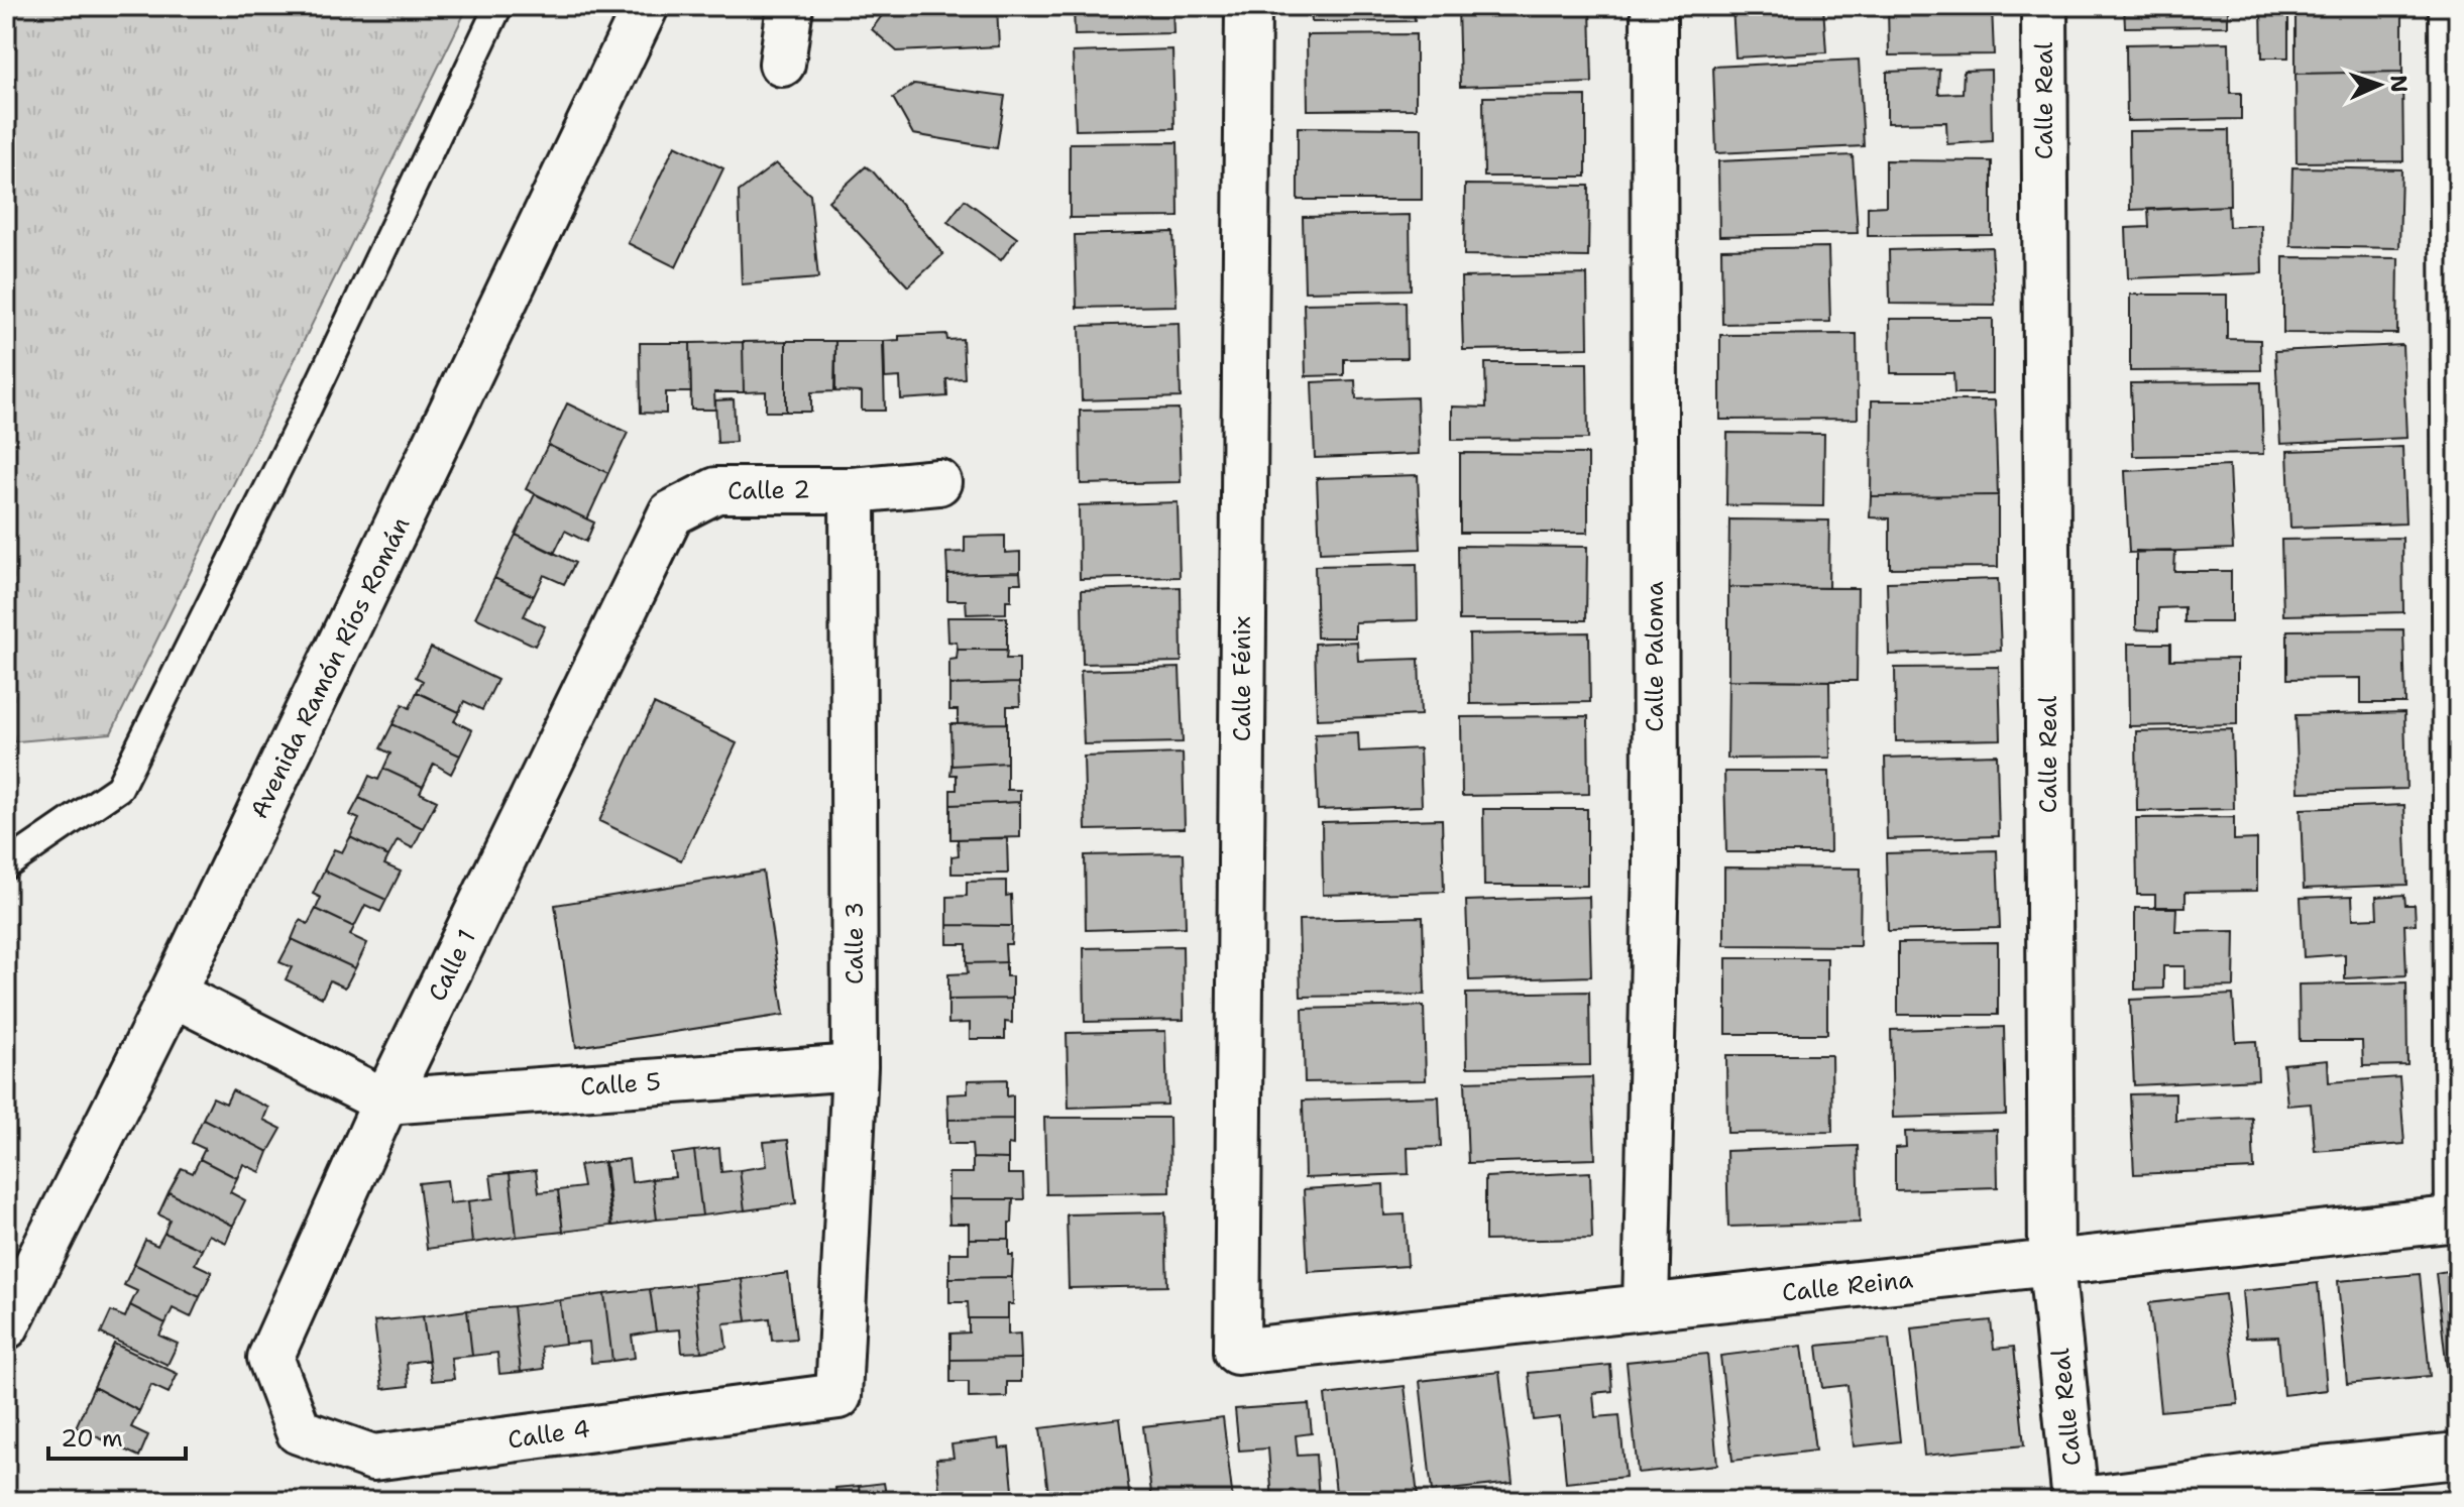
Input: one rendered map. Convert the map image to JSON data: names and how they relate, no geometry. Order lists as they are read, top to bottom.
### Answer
{
  "streets": {
    "street": [
      "Calle Real",
      "Calle 2",
      "Calle Paloma",
      "Avenida Ramón Ríos Román",
      "Calle Fénix",
      "Calle 3",
      "Calle 1",
      "Calle 5",
      "Calle Reina",
      "Calle 4"
    ]
  },
  "crossings": [
    ["Calle Real", "Calle Reina"],
    ["Calle 2", "Calle 3"],
    ["Calle 2", "Calle 1"],
    ["Calle Paloma", "Calle Reina"],
    ["Calle Fénix", "Calle Reina"],
    ["Calle 3", "Calle 5"],
    ["Calle 3", "Calle 4"],
    ["Calle 1", "Calle 5"],
    ["Calle 1", "Calle 4"]
  ],
  "scale_bar": "20 m",
  "north": "right"
}
